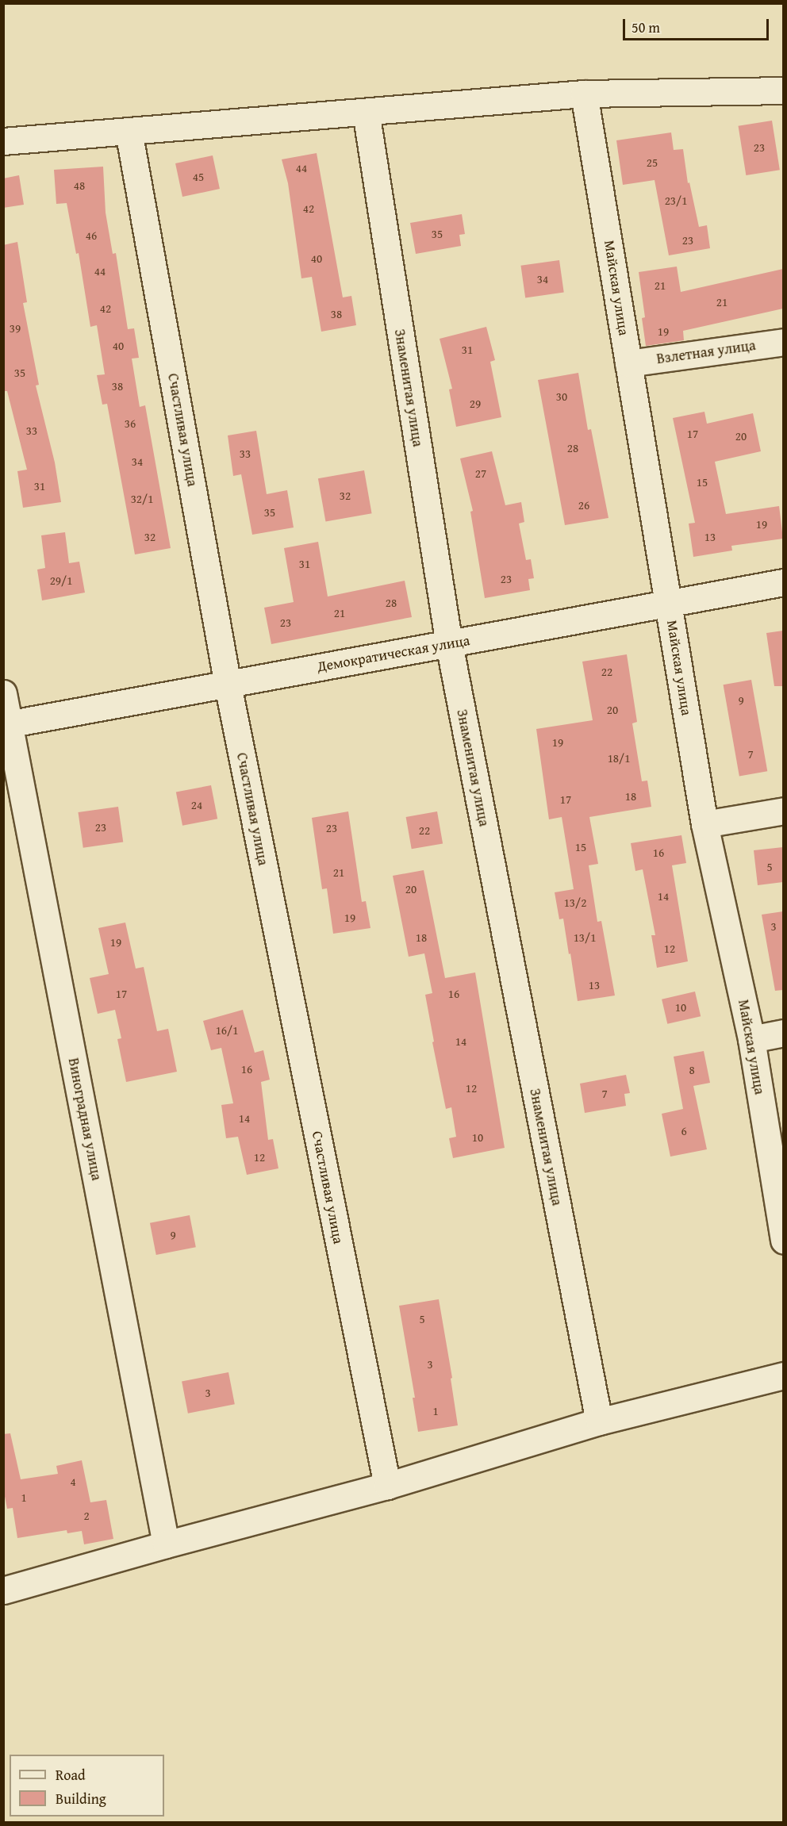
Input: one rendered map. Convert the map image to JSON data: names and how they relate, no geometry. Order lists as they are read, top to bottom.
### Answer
{
  "streets": {
    "street": [
      "Майская улица",
      "Взлетная улица",
      "Знаменитая улица",
      "Счастливая улица",
      "Демократическая улица",
      "Виноградная улица"
    ]
  },
  "crossings": [
    ["Майская улица", "Взлетная улица"],
    ["Майская улица", "Демократическая улица"],
    ["Знаменитая улица", "Демократическая улица"],
    ["Счастливая улица", "Демократическая улица"],
    ["Демократическая улица", "Виноградная улица"]
  ],
  "house_numbers": [
    "23",
    "25",
    "44",
    "45",
    "48",
    "23/1",
    "42",
    "35",
    "46",
    "23",
    "40",
    "44",
    "34",
    "21",
    "21",
    "42",
    "38",
    "39",
    "19",
    "40",
    "31",
    "35",
    "38",
    "30",
    "29",
    "36",
    "33",
    "17",
    "20",
    "28",
    "33",
    "34",
    "27",
    "15",
    "31",
    "32",
    "32/1",
    "26",
    "35",
    "19",
    "32",
    "13",
    "31",
    "23",
    "29/1",
    "28",
    "21",
    "23",
    "22",
    "9",
    "20",
    "19",
    "7",
    "18/1",
    "18",
    "17",
    "24",
    "23",
    "23",
    "22",
    "15",
    "16",
    "5",
    "21",
    "20",
    "14",
    "13/2",
    "19",
    "3",
    "18",
    "13/1",
    "19",
    "12",
    "13",
    "17",
    "16",
    "10",
    "16/1",
    "14",
    "16",
    "8",
    "12",
    "7",
    "14",
    "6",
    "10",
    "12",
    "9",
    "5",
    "3",
    "3",
    "1",
    "4",
    "1",
    "2"
  ],
  "legend": ["Road", "Building"],
  "scale_bar": "50 m"
}
